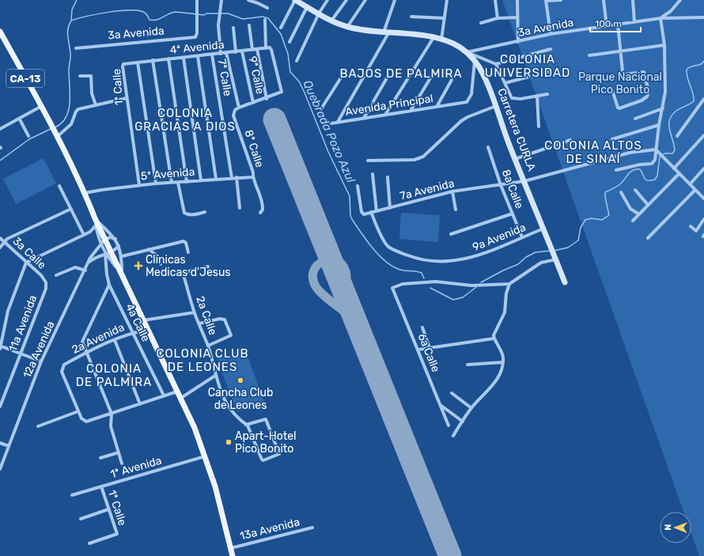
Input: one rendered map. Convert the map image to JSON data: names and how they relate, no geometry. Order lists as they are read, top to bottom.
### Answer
{
  "streets": {
    "main road": ["CA-13", "Carretera CURLA"],
    "street": [
      "3a Avenida",
      "4ª Avenida",
      "9ª Calle",
      "7ª Calle",
      "1ª Calle",
      "Avenida Principal",
      "8ª Calle",
      "5ª Avenida",
      "8a Calle",
      "7a Avenida",
      "9a Avenida",
      "3a Calle",
      "2a Calle",
      "4a Calle",
      "11a Avenida",
      "2a Avenida",
      "12a Avenida",
      "6a Calle",
      "1ª Avenida",
      "13a Avenida"
    ]
  },
  "crossings": [
    ["3a Avenida", "Carretera CURLA"],
    ["4ª Avenida", "9ª Calle"],
    ["4ª Avenida", "7ª Calle"],
    ["4ª Avenida", "1ª Calle"],
    ["4ª Avenida", "8ª Calle"],
    ["7ª Calle", "5ª Avenida"],
    ["CA-13", "5ª Avenida"],
    ["CA-13", "4a Calle"],
    ["CA-13", "2a Avenida"],
    ["CA-13", "12a Avenida"],
    ["CA-13", "1ª Avenida"],
    ["CA-13", "13a Avenida"],
    ["1ª Calle", "5ª Avenida"],
    ["1ª Calle", "1ª Avenida"],
    ["Avenida Principal", "Carretera CURLA"],
    ["Carretera CURLA", "7a Avenida"],
    ["Carretera CURLA", "9a Avenida"],
    ["8ª Calle", "5ª Avenida"],
    ["8a Calle", "7a Avenida"],
    ["8a Calle", "9a Avenida"],
    ["7a Avenida", "9a Avenida"],
    ["3a Calle", "11a Avenida"],
    ["3a Calle", "12a Avenida"],
    ["4a Calle", "2a Avenida"]
  ],
  "districts": [
    "COLONIA UNIVERSIDAD",
    "BAJOS DE PALMIRA",
    "COLONIA GRACIAS A DIOS",
    "COLONIA ALTOS DE SINAÍ",
    "COLONIA CLUB DE LEONES",
    "COLONIA DE PALMIRA"
  ],
  "water": ["Quebrada Pozo Azul"],
  "parks": ["Parque Nacional Pico Bonito"],
  "places": {
    "health": ["Clínicas Medicas d'Jesus"],
    "other": ["Cancha Club de Leones", "Apart-Hotel Pico Bonito"]
  },
  "scale_bar": "100 m",
  "north": "left"
}
